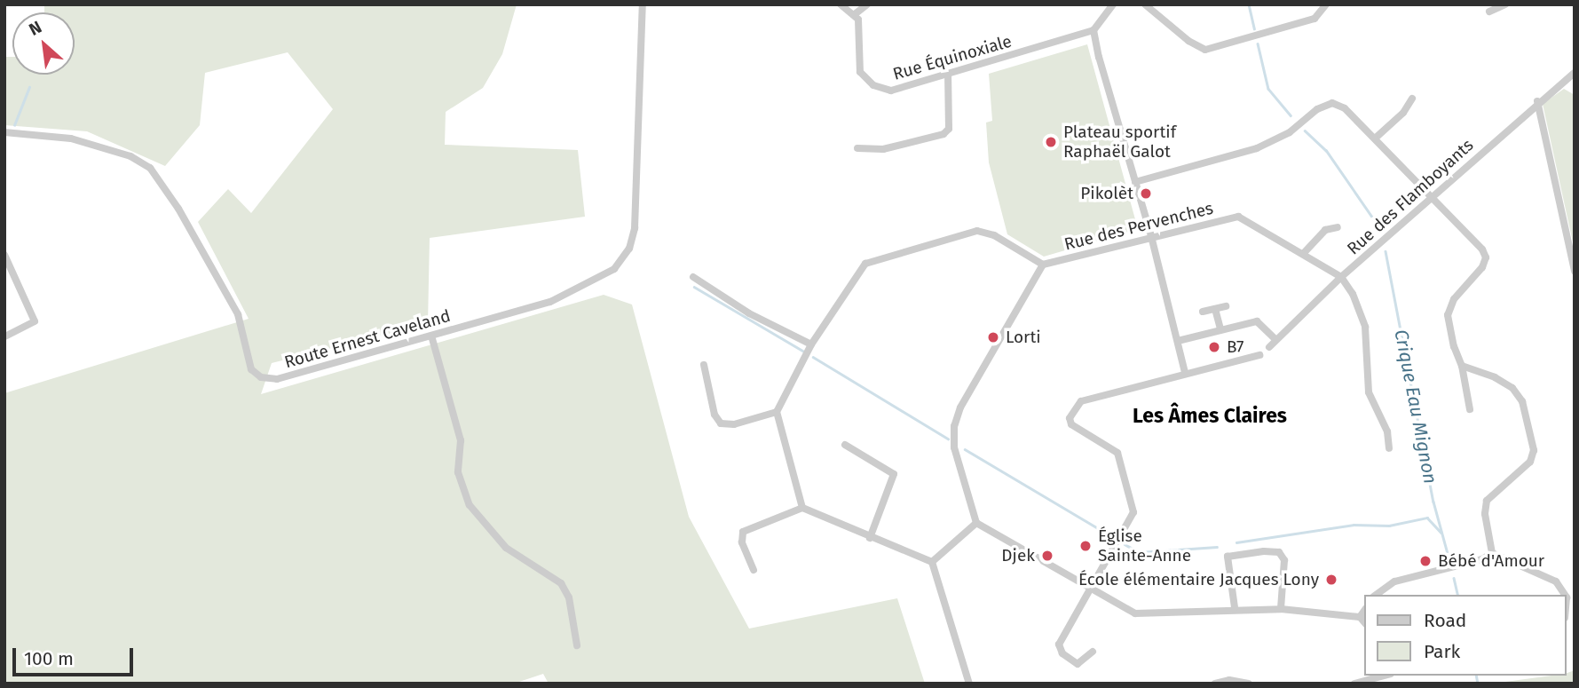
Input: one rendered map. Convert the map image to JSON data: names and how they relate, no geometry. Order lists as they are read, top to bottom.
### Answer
{
  "streets": {
    "street": [
      "Rue Équinoxiale",
      "Rue des Flamboyants",
      "Rue des Pervenches",
      "Route Ernest Caveland"
    ]
  },
  "crossings": [
    ["Rue des Flamboyants", "Rue des Pervenches"]
  ],
  "districts": ["Les Âmes Claires"],
  "water": ["Crique Eau Mignon"],
  "places": [
    "Plateau sportif Raphaël Galot",
    "Pikolèt",
    "Lorti",
    "B7",
    "Église Sainte-Anne",
    "Djek",
    "Bébé d'Amour",
    "École élémentaire Jacques Lony"
  ],
  "legend": ["Road", "Park"],
  "scale_bar": "100 m",
  "north": "top left"
}
